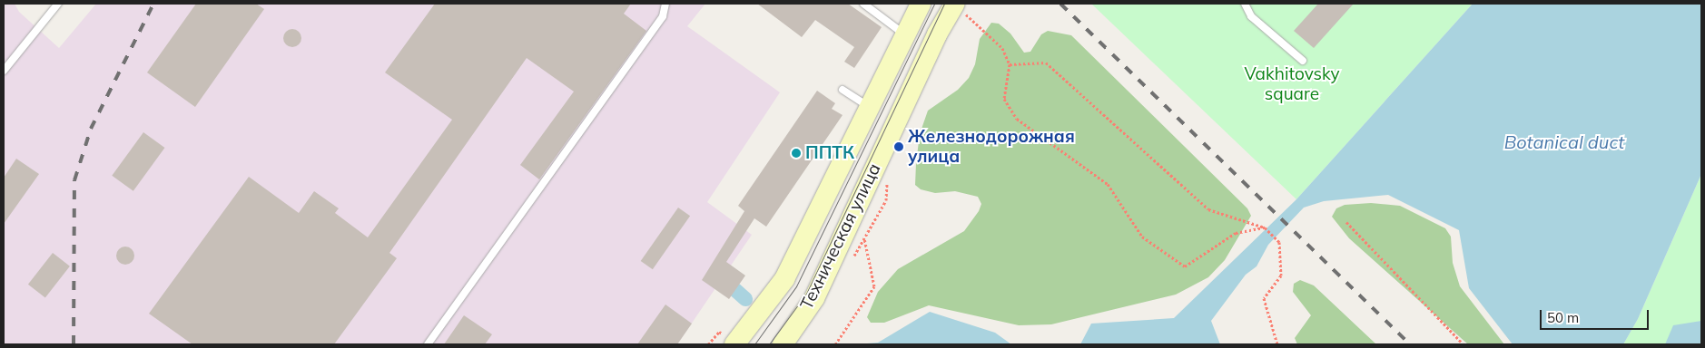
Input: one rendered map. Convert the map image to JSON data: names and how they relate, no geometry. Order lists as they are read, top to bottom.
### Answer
{
  "streets": {
    "main road": ["Техническая улица"]
  },
  "water": ["Botanical duct"],
  "parks": ["Vakhitovsky square"],
  "places": ["Железнодорожная улица", "ППТК"],
  "scale_bar": "50 m"
}
